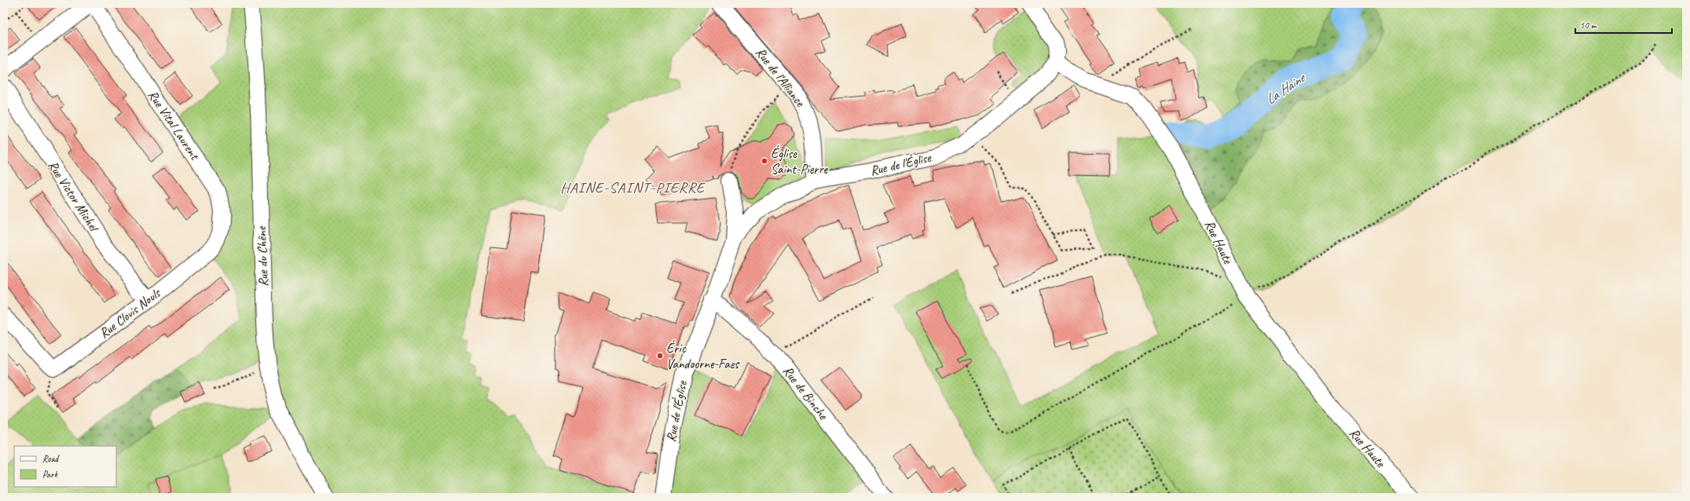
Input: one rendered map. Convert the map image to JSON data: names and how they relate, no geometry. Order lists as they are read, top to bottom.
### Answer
{
  "streets": {
    "street": [
      "Rue de l'Alliance",
      "Rue Vital Laurent",
      "Rue de l'Église",
      "Rue Victor Michel",
      "Rue Haute",
      "Rue du Chêne",
      "Rue Clovis Nouls",
      "Rue de Binche"
    ]
  },
  "crossings": [
    ["Rue de l'Alliance", "Rue de l'Église"],
    ["Rue Vital Laurent", "Rue Clovis Nouls"],
    ["Rue de l'Église", "Rue Haute"],
    ["Rue de l'Église", "Rue de Binche"],
    ["Rue Victor Michel", "Rue Clovis Nouls"]
  ],
  "districts": ["HAINE-SAINT-PIERRE"],
  "water": ["La Haine"],
  "places": ["Église Saint-Pierre", "Éric Vandoorne-Faes"],
  "legend": ["Road", "Park"],
  "scale_bar": "50 m"
}
